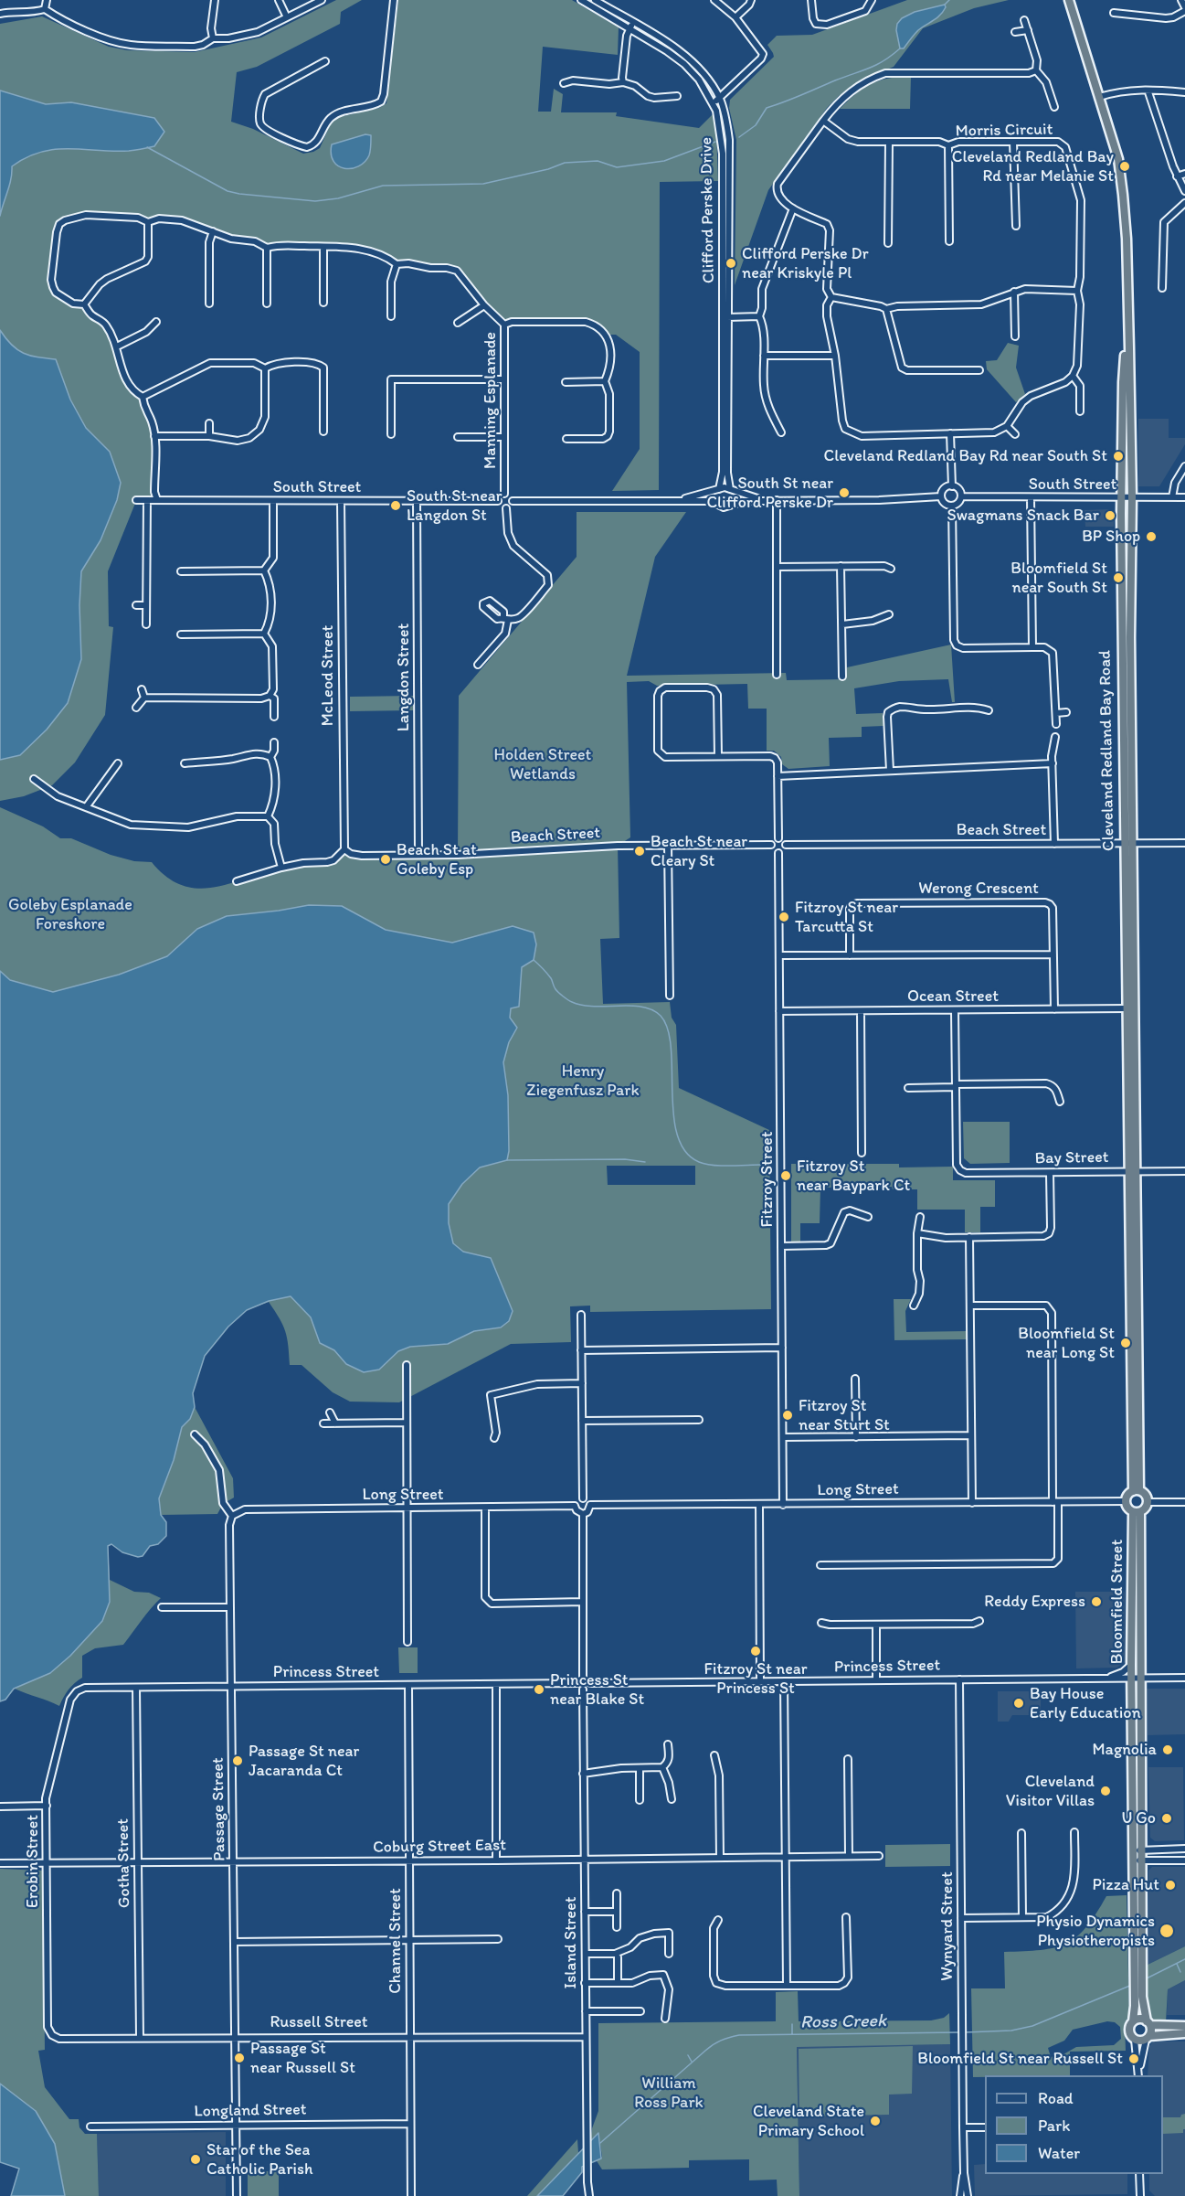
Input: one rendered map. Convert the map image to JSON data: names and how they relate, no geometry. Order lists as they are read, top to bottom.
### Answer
{
  "streets": {
    "highway": ["Cleveland Redland Bay Road", "Bloomfield Street"],
    "street": [
      "Morris Circuit",
      "Clifford Perske Drive",
      "Manning Esplanade",
      "South Street",
      "McLeod Street",
      "Langdon Street",
      "Beach Street",
      "Werong Crescent",
      "Ocean Street",
      "Bay Street",
      "Fitzroy Street",
      "Long Street",
      "Princess Street",
      "Passage Street",
      "Coburg Street East",
      "Erobin Street",
      "Gotha Street",
      "Wynyard Street",
      "Channel Street",
      "Island Street",
      "Russell Street",
      "Longland Street"
    ]
  },
  "crossings": [
    ["Manning Esplanade", "South Street"],
    ["South Street", "McLeod Street"],
    ["South Street", "Langdon Street"],
    ["South Street", "Cleveland Redland Bay Road"],
    ["McLeod Street", "Beach Street"],
    ["Langdon Street", "Beach Street"],
    ["Cleveland Redland Bay Road", "Beach Street"],
    ["Cleveland Redland Bay Road", "Ocean Street"],
    ["Cleveland Redland Bay Road", "Bay Street"],
    ["Beach Street", "Fitzroy Street"],
    ["Werong Crescent", "Ocean Street"],
    ["Ocean Street", "Fitzroy Street"],
    ["Fitzroy Street", "Long Street"],
    ["Long Street", "Bloomfield Street"],
    ["Long Street", "Passage Street"],
    ["Bloomfield Street", "Princess Street"],
    ["Princess Street", "Passage Street"],
    ["Princess Street", "Erobin Street"],
    ["Princess Street", "Gotha Street"],
    ["Princess Street", "Wynyard Street"],
    ["Princess Street", "Channel Street"],
    ["Princess Street", "Island Street"],
    ["Passage Street", "Coburg Street East"],
    ["Passage Street", "Russell Street"],
    ["Passage Street", "Longland Street"],
    ["Coburg Street East", "Erobin Street"],
    ["Coburg Street East", "Gotha Street"],
    ["Coburg Street East", "Channel Street"],
    ["Coburg Street East", "Island Street"],
    ["Erobin Street", "Russell Street"],
    ["Gotha Street", "Russell Street"],
    ["Channel Street", "Russell Street"],
    ["Channel Street", "Longland Street"],
    ["Island Street", "Russell Street"]
  ],
  "water": ["Ross Creek"],
  "parks": [
    "Holden Street Wetlands",
    "Goleby Esplanade Foreshore",
    "Henry Ziegenfusz Park",
    "William Ross Park"
  ],
  "places": [
    "Cleveland Redland Bay Rd near Melanie St",
    "Clifford Perske Dr near Kriskyle Pl",
    "Cleveland Redland Bay Rd near South St",
    "South St near Clifford Perske Dr",
    "South St near Langdon St",
    "Swagmans Snack Bar",
    "BP Shop",
    "Bloomfield St near South St",
    "Beach St near Cleary St",
    "Beach St at Goleby Esp",
    "Fitzroy St near Tarcutta St",
    "Fitzroy St near Baypark Ct",
    "Bloomfield St near Long St",
    "Fitzroy St near Sturt St",
    "Reddy Express",
    "Fitzroy St near Princess St",
    "Princess St near Blake St",
    "Bay House Early Education",
    "Magnolia",
    "Passage St near Jacaranda Ct",
    "Cleveland Visitor Villas",
    "U Go",
    "Pizza Hut",
    "Physio Dynamics Physiotheropists",
    "Passage St near Russell St",
    "Bloomfield St near Russell St",
    "Cleveland State Primary School",
    "Star of the Sea Catholic Parish"
  ],
  "legend": ["Road", "Park", "Water"]
}
